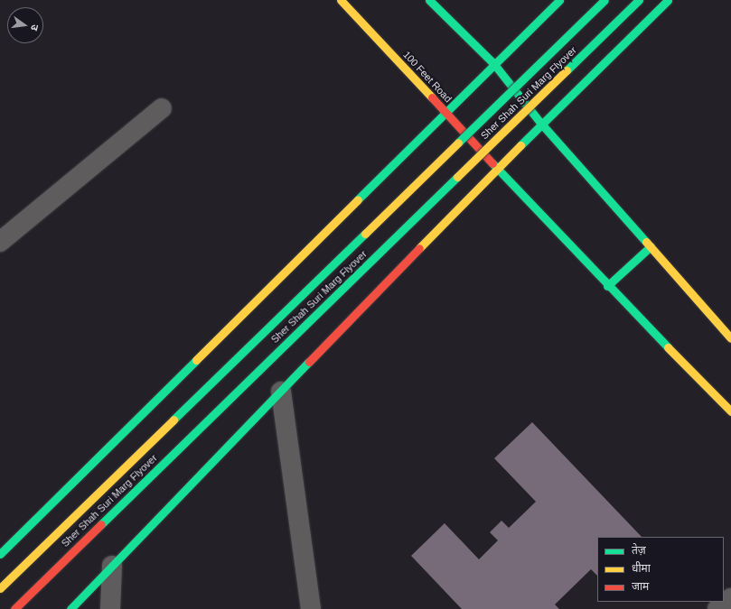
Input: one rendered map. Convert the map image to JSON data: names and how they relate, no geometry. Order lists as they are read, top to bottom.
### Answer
{
  "streets": {
    "main road": ["100 Feet Road", "Sher Shah Suri Marg Flyover"]
  },
  "legend": ["तेज़", "धीमा", "जाम"],
  "north": "right"
}
